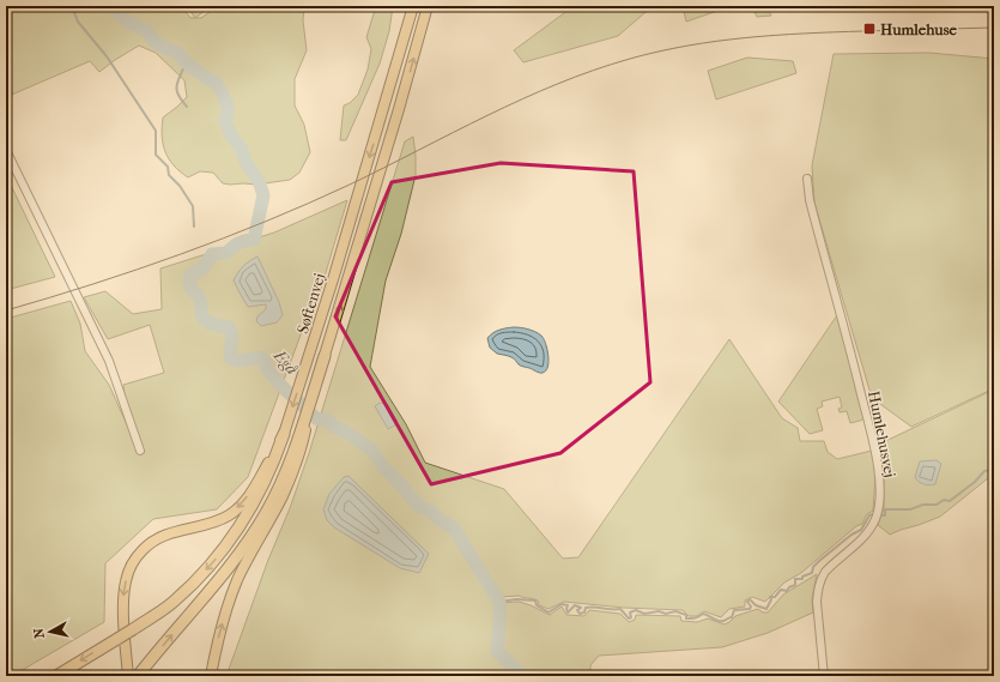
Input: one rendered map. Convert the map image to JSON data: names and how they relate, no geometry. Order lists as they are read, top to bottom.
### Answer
{
  "streets": {
    "main road": ["Søftenvej"],
    "street": ["Humlehusvej"]
  },
  "water": ["Egå"],
  "places": {
    "transit": ["Humlehuse"]
  },
  "north": "left"
}
